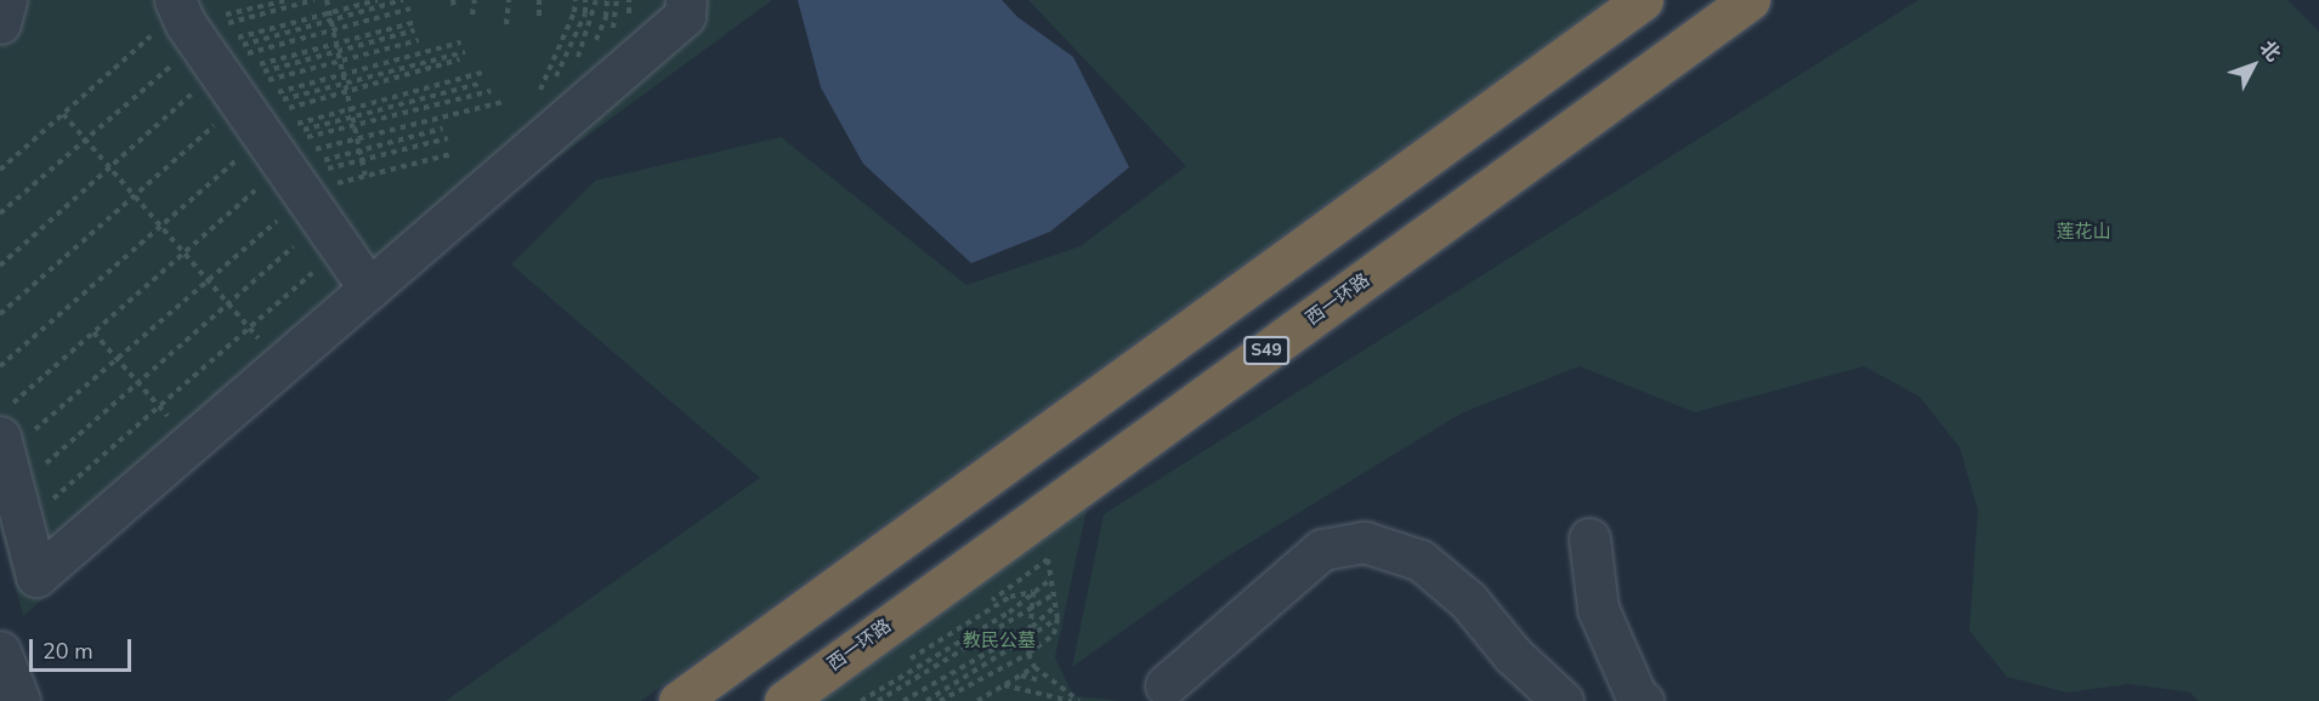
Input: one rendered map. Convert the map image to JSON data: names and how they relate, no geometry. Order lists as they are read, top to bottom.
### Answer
{
  "streets": {
    "highway": ["西一环路", "S49"]
  },
  "parks": ["莲花山", "教民公墓"],
  "scale_bar": "20 m",
  "north": "top right"
}
